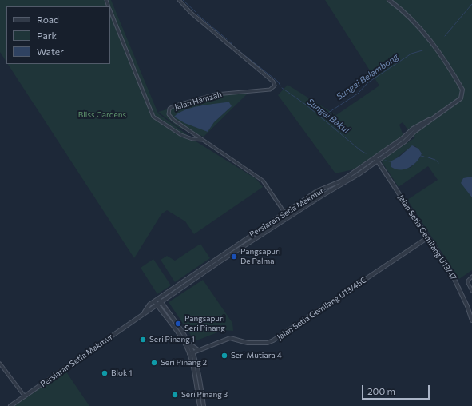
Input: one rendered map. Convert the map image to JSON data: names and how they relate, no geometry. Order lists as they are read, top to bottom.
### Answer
{
  "streets": {
    "street": [
      "Jalan Hamzah",
      "Persiaran Setia Makmur",
      "Jalan Setia Gemilang U13/47",
      "Jalan Setia Gemilang U13/45C"
    ]
  },
  "crossings": [
    ["Jalan Hamzah", "Persiaran Setia Makmur"],
    ["Persiaran Setia Makmur", "Jalan Setia Gemilang U13/47"],
    ["Jalan Setia Gemilang U13/47", "Jalan Setia Gemilang U13/45C"]
  ],
  "water": ["Sungai Belambong", "Sungai Bakul"],
  "parks": ["Bliss Gardens"],
  "places": [
    "Pangsapuri De Palma",
    "Pangsapuri Seri Pinang",
    "Seri Pinang 1",
    "Seri Mutiara 4",
    "Seri Pinang 2",
    "Blok 1",
    "Seri Pinang 3"
  ],
  "legend": ["Road", "Park", "Water"],
  "scale_bar": "200 m"
}
